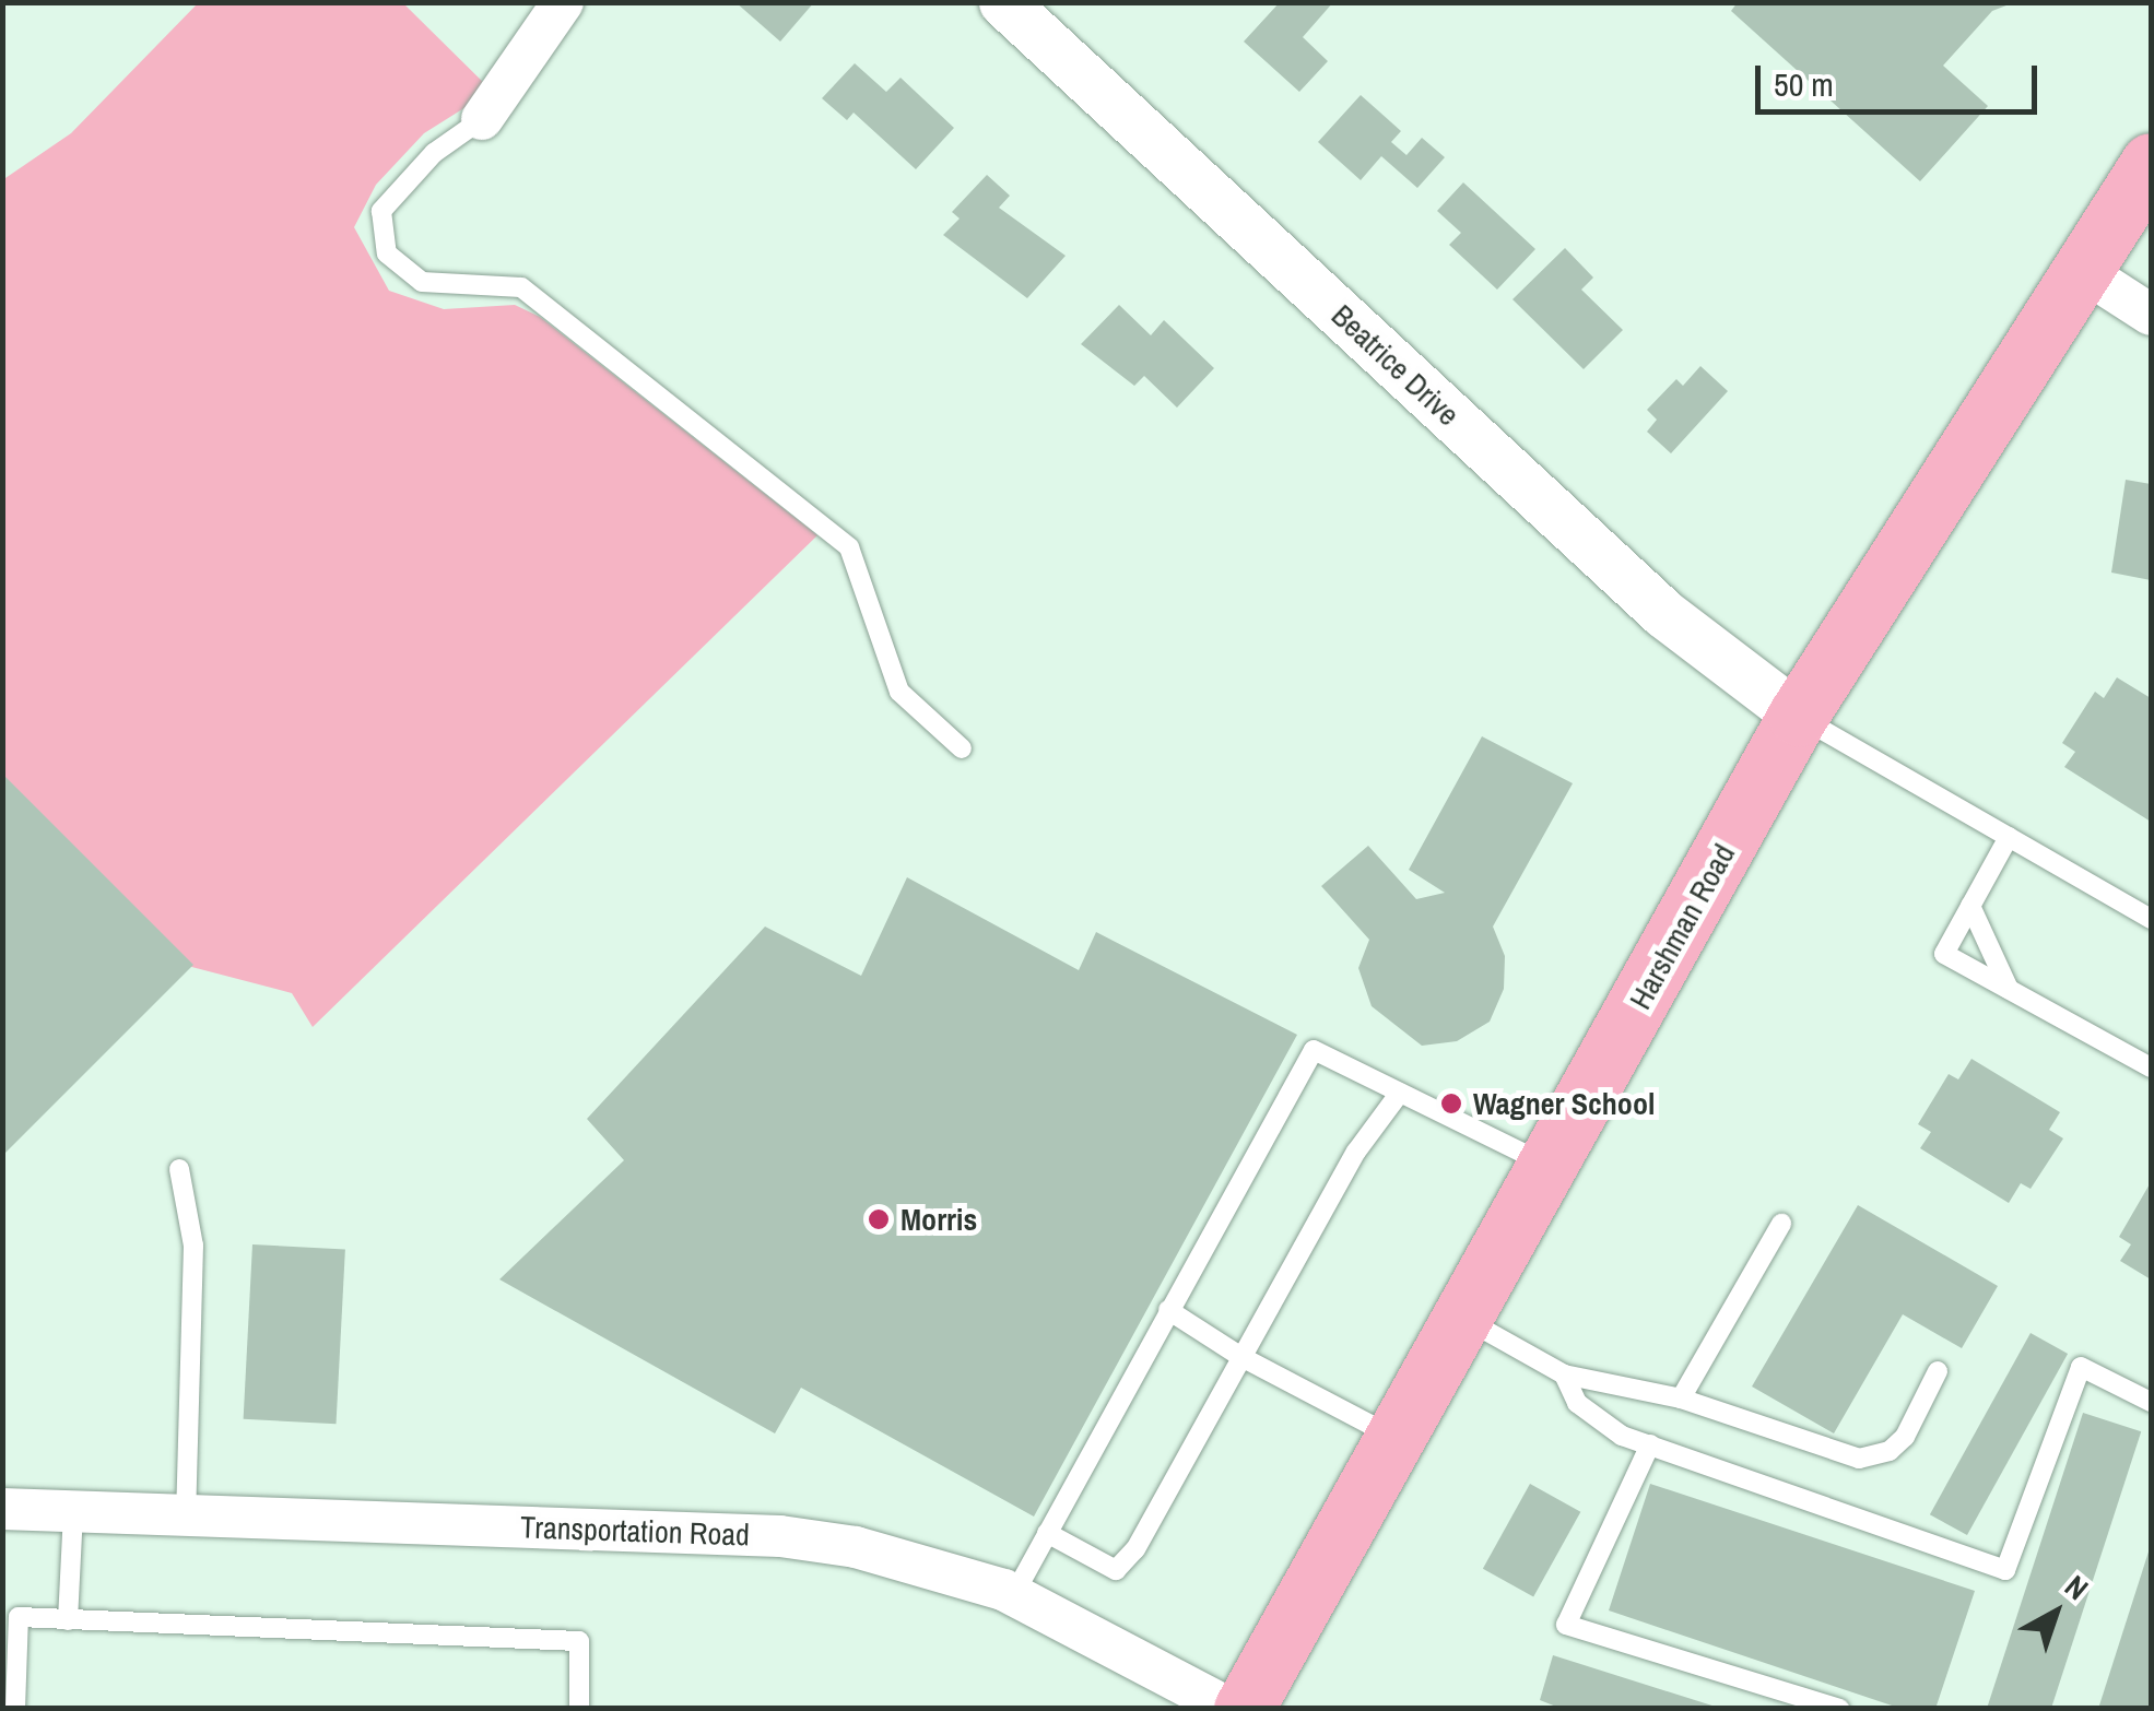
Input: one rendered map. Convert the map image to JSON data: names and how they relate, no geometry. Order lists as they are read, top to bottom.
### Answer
{
  "streets": {
    "main road": ["Harshman Road"],
    "street": ["Beatrice Drive", "Transportation Road"]
  },
  "crossings": [
    ["Beatrice Drive", "Harshman Road"]
  ],
  "places": ["Wagner School", "Morris"],
  "scale_bar": "50 m",
  "north": "top right"
}
